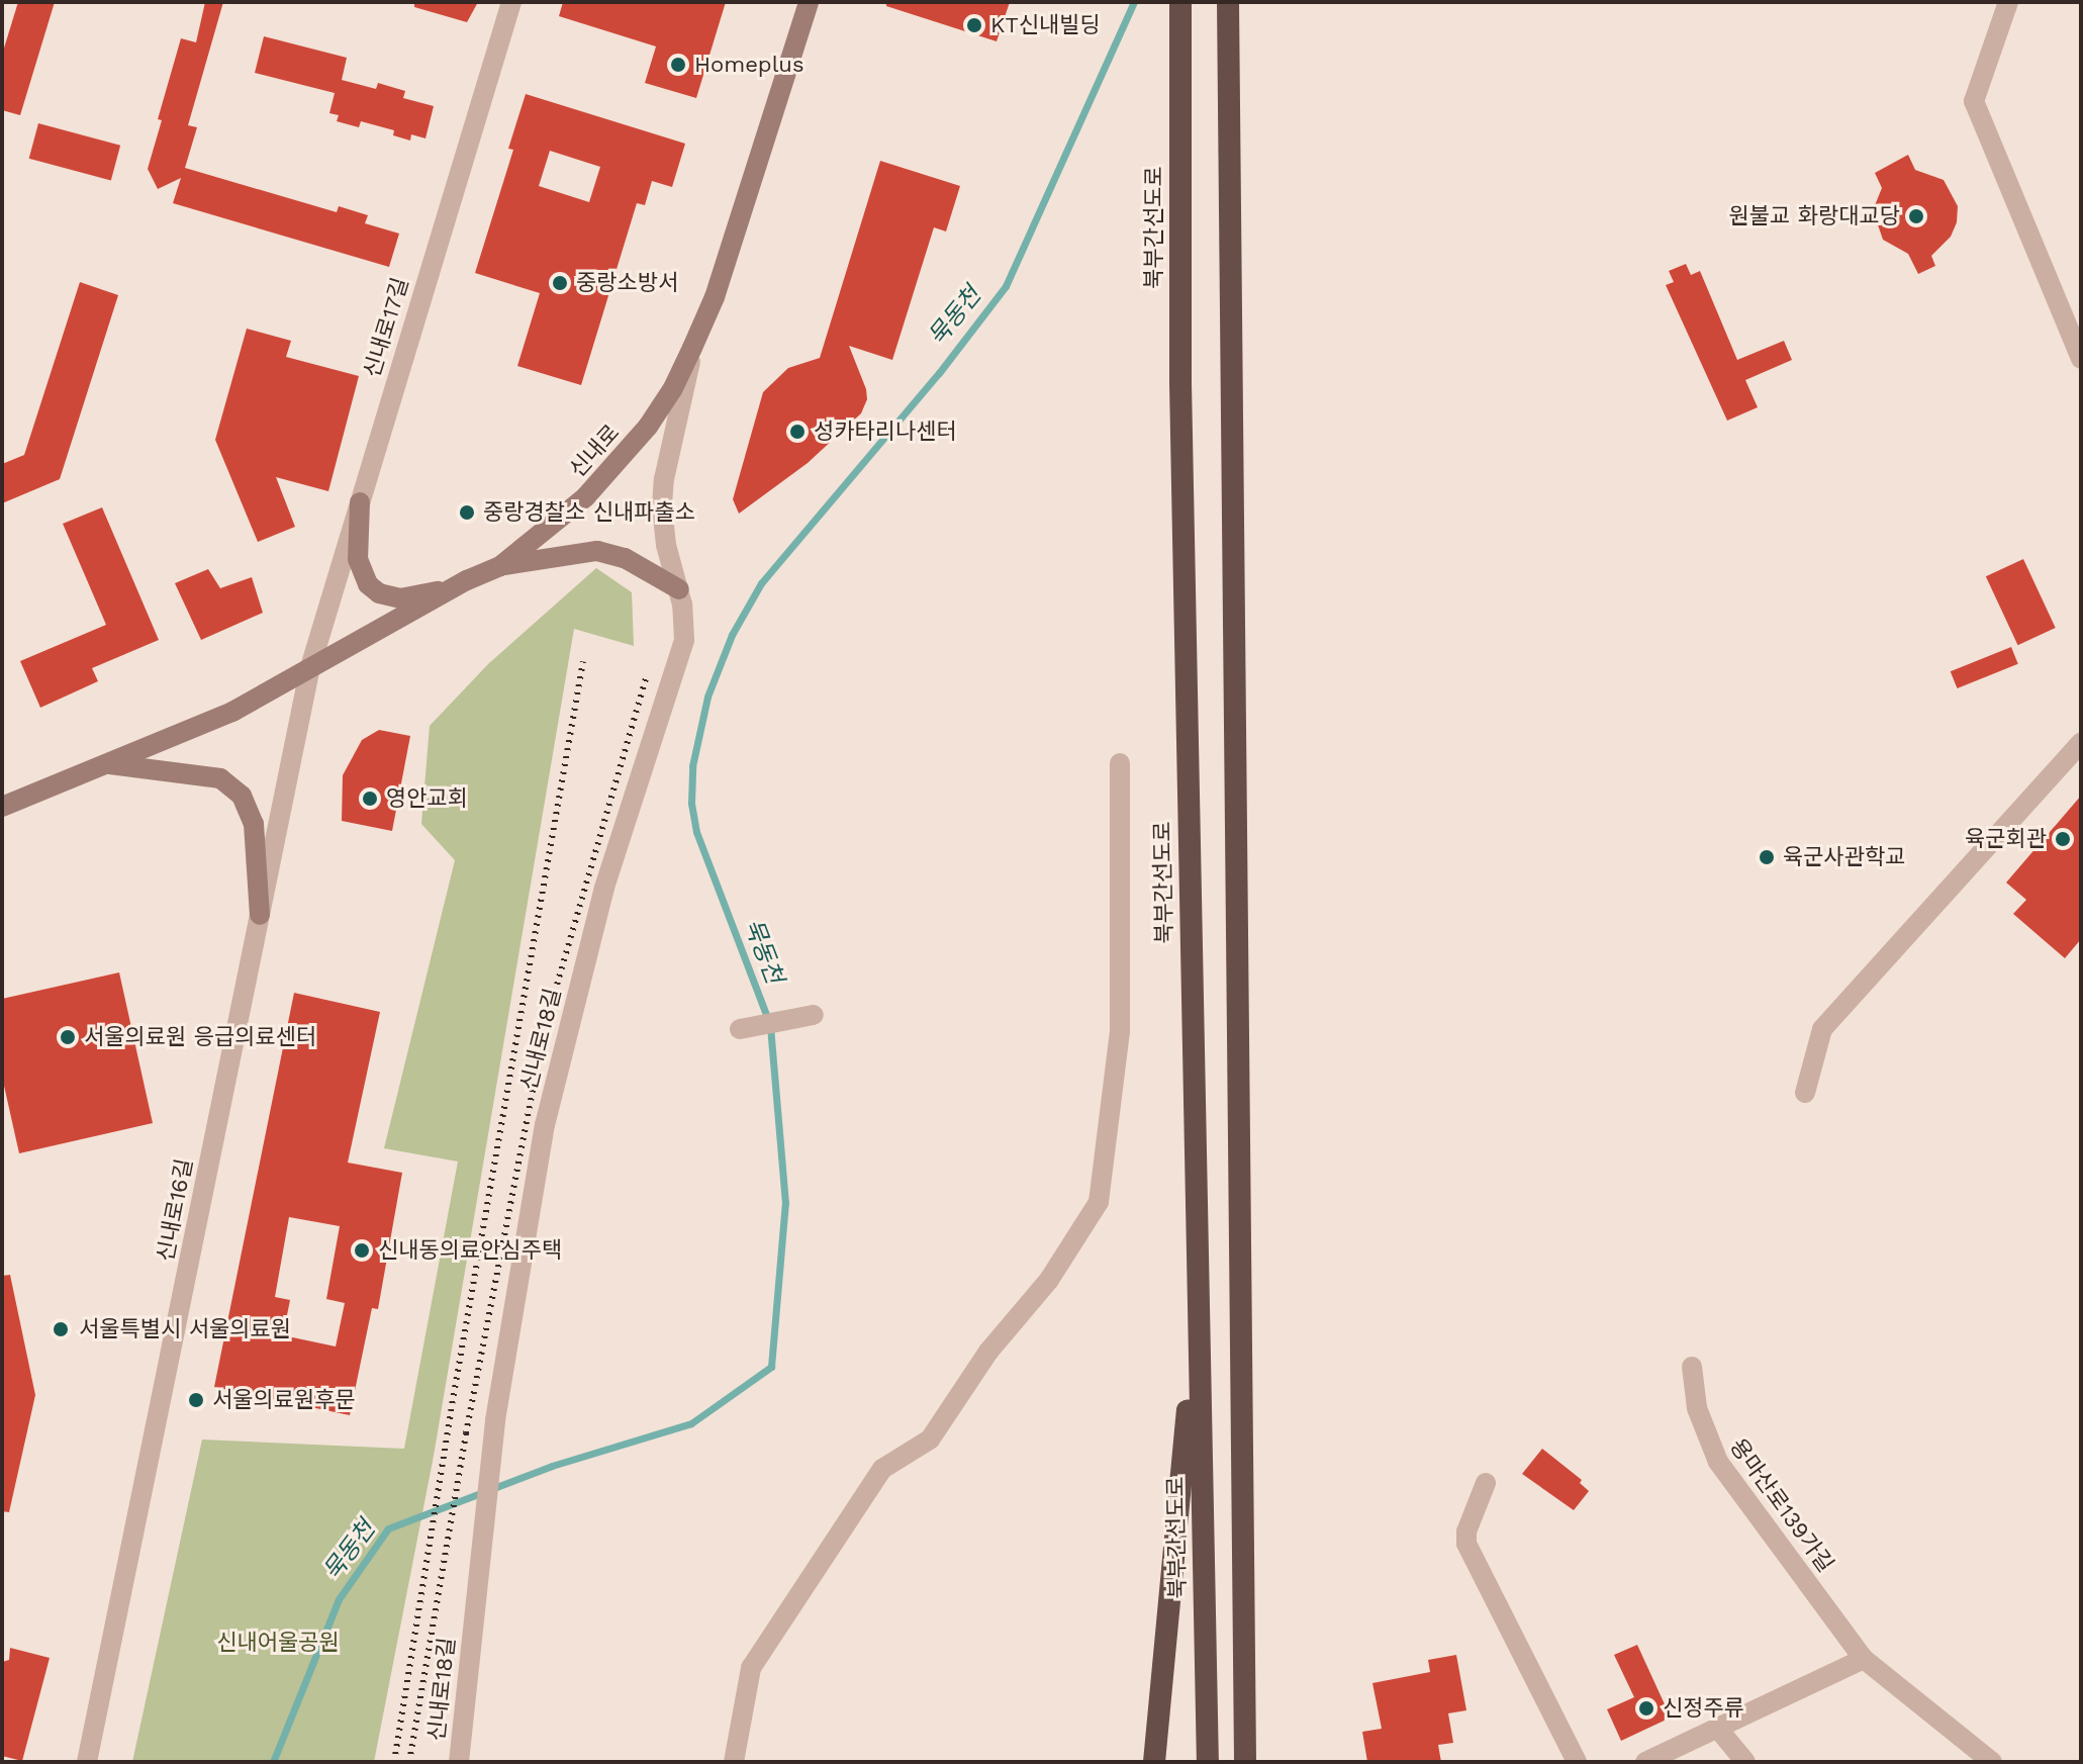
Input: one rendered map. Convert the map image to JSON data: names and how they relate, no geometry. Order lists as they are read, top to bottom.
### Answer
{
  "streets": {
    "highway": ["북부간선도로"],
    "main road": ["신내로"],
    "street": [
      "신내로17길",
      "신내로18길",
      "신내로16길",
      "용마산로139가길"
    ]
  },
  "crossings": [
    ["신내로17길", "신내로"],
    ["신내로17길", "신내로16길"],
    ["신내로", "신내로18길"],
    ["신내로", "신내로16길"]
  ],
  "water": ["묵동천"],
  "parks": ["신내어울공원"],
  "places": [
    "KT신내빌딩",
    "Homeplus",
    "원불교 화랑대교당",
    "중랑소방서",
    "성카타리나센터",
    "중랑경찰소 신내파출소",
    "영안교회",
    "육군회관",
    "육군사관학교",
    "서울의료원 응급의료센터",
    "신내동의료안심주택",
    "서울특별시 서울의료원",
    "서울의료원후문",
    "신정주류"
  ]
}
